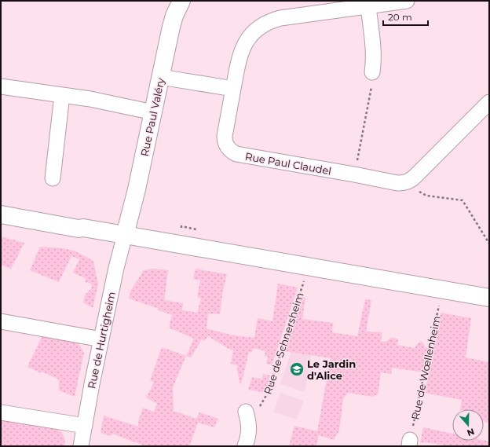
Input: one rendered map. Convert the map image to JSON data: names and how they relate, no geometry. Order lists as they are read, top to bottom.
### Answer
{
  "streets": {
    "main road": ["Rue Paul Valéry"],
    "street": ["Rue Paul Claudel", "Rue de Hurtigheim"],
    "path": ["Rue de Schnersheim", "Rue de Wœllenheim"]
  },
  "crossings": [
    ["Rue Paul Valéry", "Rue de Hurtigheim"]
  ],
  "places": {
    "school or university": ["Le Jardin d'Alice"]
  },
  "scale_bar": "20 m",
  "north": "bottom"
}
